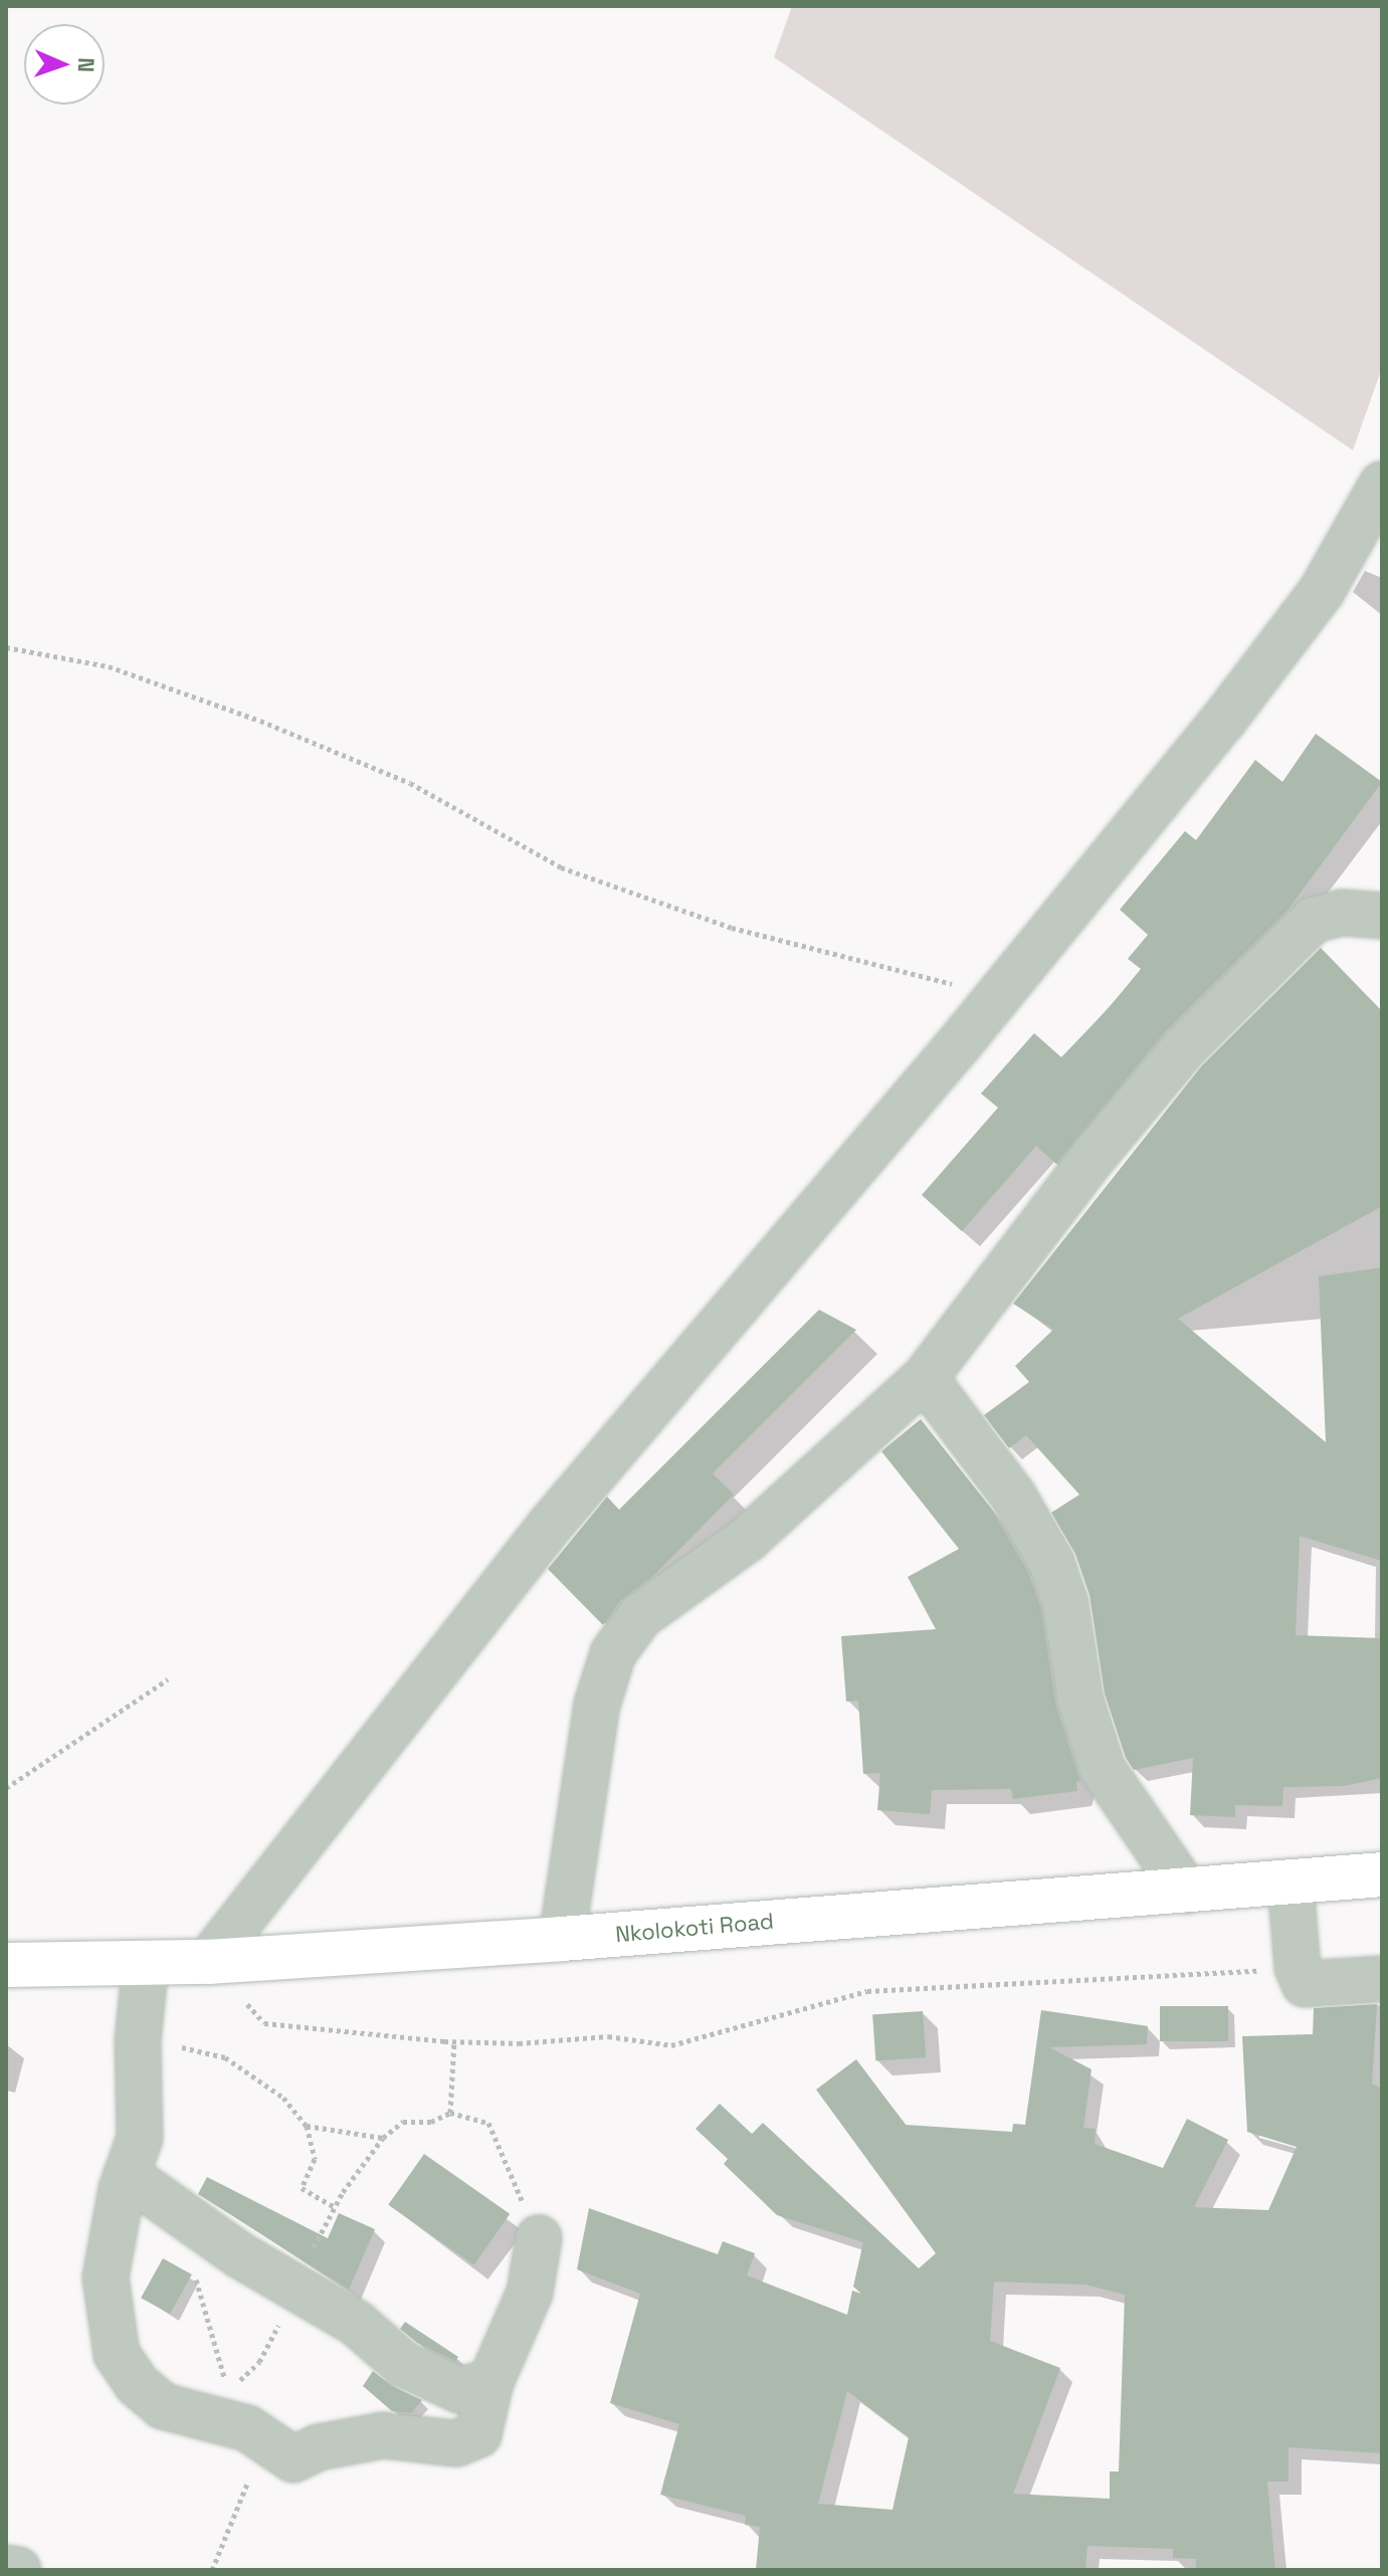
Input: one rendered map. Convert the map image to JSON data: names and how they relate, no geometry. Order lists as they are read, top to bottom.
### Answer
{
  "streets": {
    "main road": ["Nkolokoti Road"]
  },
  "north": "right"
}
